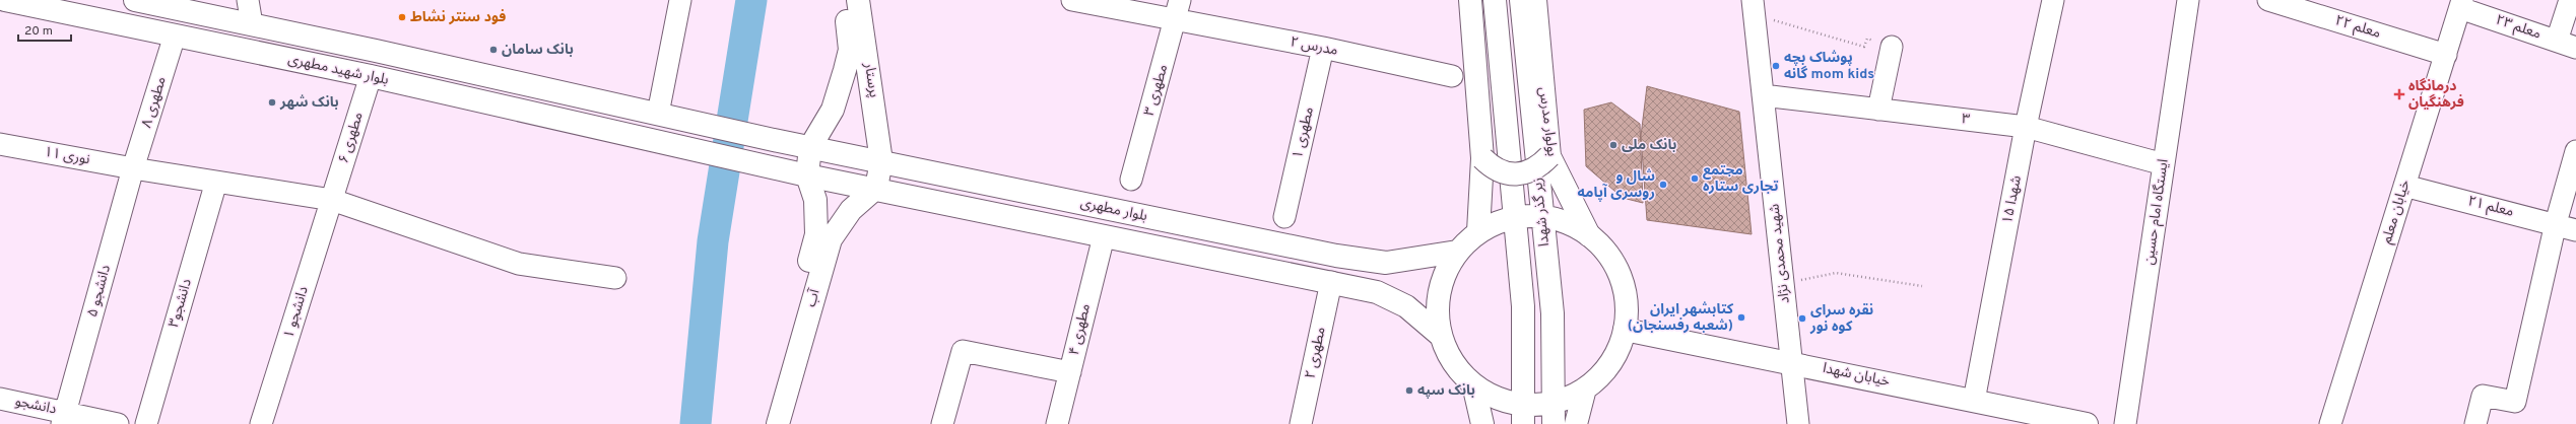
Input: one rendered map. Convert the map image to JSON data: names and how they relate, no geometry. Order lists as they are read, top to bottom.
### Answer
{
  "streets": {
    "main road": [
      "بلوار شهید مطهری",
      "پرستار",
      "بولوار مدرس",
      "بلوار مطهری",
      "زیر گذر شهدا",
      "آب",
      "خیابان شهدا"
    ],
    "street": [
      "معلم ۲۲",
      "معلم ۲۳",
      "مدرس ۲",
      "مطهری ۳",
      "مطهری ۸",
      "۳",
      "مطهری ۱",
      "مطهری ۶",
      "نوری ۱۱",
      "شهدا ۱۵",
      "معلم ۲۱",
      "ایستگاه امام حسین",
      "خیابان معلم",
      "شهید محمدی نژاد",
      "دانشجو ۵",
      "دانشجو۳",
      "دانشجو ۱",
      "مطهری ۴",
      "مطهری ۲",
      "دانشجو"
    ]
  },
  "crossings": [
    ["معلم ۲۲", "خیابان معلم"],
    ["معلم ۲۳", "خیابان معلم"],
    ["مدرس ۲", "مطهری ۳"],
    ["مدرس ۲", "مطهری ۱"],
    ["بلوار شهید مطهری", "مطهری ۸"],
    ["بلوار شهید مطهری", "مطهری ۶"],
    ["بلوار شهید مطهری", "بلوار مطهری"],
    ["پرستار", "بلوار مطهری"],
    ["پرستار", "آب"],
    ["مطهری ۸", "نوری ۱۱"],
    ["مطهری ۸", "دانشجو ۵"],
    ["۳", "شهدا ۱۵"],
    ["۳", "ایستگاه امام حسین"],
    ["۳", "شهید محمدی نژاد"],
    ["مطهری ۶", "نوری ۱۱"],
    ["مطهری ۶", "دانشجو ۱"],
    ["نوری ۱۱", "دانشجو ۵"],
    ["نوری ۱۱", "دانشجو۳"],
    ["نوری ۱۱", "دانشجو ۱"],
    ["شهدا ۱۵", "خیابان شهدا"],
    ["معلم ۲۱", "خیابان معلم"],
    ["بلوار مطهری", "آب"],
    ["بلوار مطهری", "مطهری ۴"],
    ["بلوار مطهری", "مطهری ۲"],
    ["شهید محمدی نژاد", "خیابان شهدا"],
    ["دانشجو ۵", "دانشجو"]
  ],
  "places": {
    "other": [
      "فود سنتر نشاط",
      "بانک سامان",
      "پوشاک بچه گانه mom kids",
      "بانک شهر",
      "بانک ملی",
      "مجتمع تجاری ستاره",
      "شال و روسری آپامه",
      "کتابشهر ایران (شعبه رفسنجان)",
      "نقره سرای کوه نور",
      "بانک سپه"
    ],
    "health": ["درمانگاه فرهنگیان"]
  },
  "scale_bar": "20 m"
}
